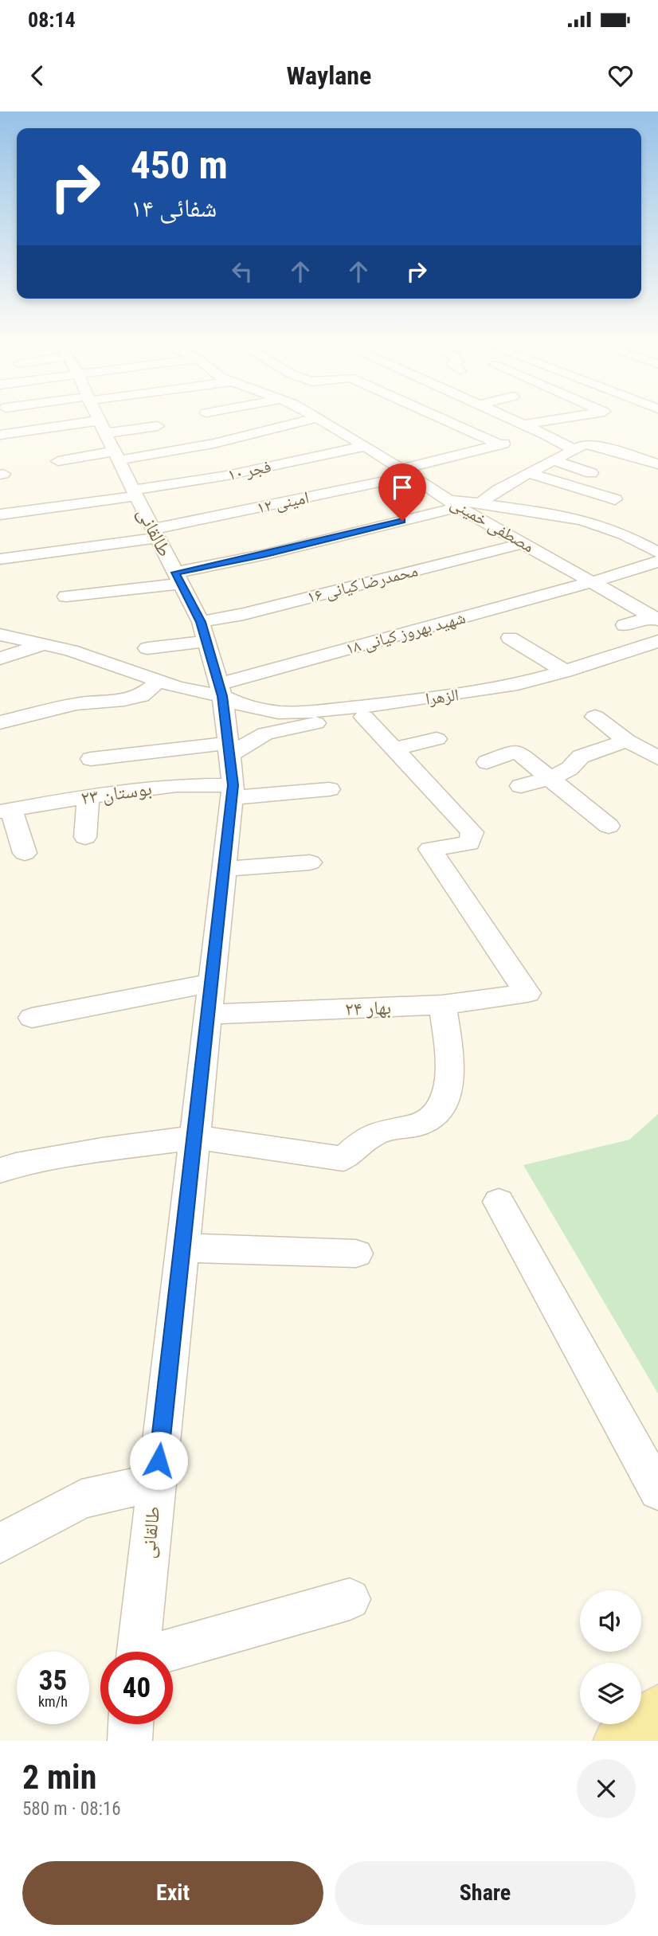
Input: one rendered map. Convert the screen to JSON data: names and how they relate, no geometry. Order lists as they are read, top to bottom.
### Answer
{
  "streets": {
    "street": [
      "فجر ۱۰",
      "امینی ۱۲",
      "مصطفی خمینی",
      "طالقانی",
      "محمدرضا کیانی ۱۶",
      "شهید بهروز کیانی ۱۸",
      "الزهرا",
      "بوستان ۲۳",
      "بهار ۲۴"
    ]
  },
  "crossings": [
    ["فجر ۱۰", "مصطفی خمینی"],
    ["فجر ۱۰", "طالقانی"],
    ["امینی ۱۲", "مصطفی خمینی"],
    ["امینی ۱۲", "طالقانی"],
    ["مصطفی خمینی", "محمدرضا کیانی ۱۶"],
    ["مصطفی خمینی", "شهید بهروز کیانی ۱۸"],
    ["طالقانی", "محمدرضا کیانی ۱۶"],
    ["طالقانی", "شهید بهروز کیانی ۱۸"],
    ["طالقانی", "الزهرا"],
    ["طالقانی", "بوستان ۲۳"],
    ["طالقانی", "بهار ۲۴"],
    ["شهید بهروز کیانی ۱۸", "الزهرا"]
  ],
  "page": {
    "status": "08:14",
    "header": "Waylane",
    "turn": ["450 m", "شفائی ۱۴"],
    "speed": "35 km/h",
    "limit": "40",
    "heading": ["2 min", "580 m · 08:16"],
    "buttons": ["Exit", "Share"]
  }
}
